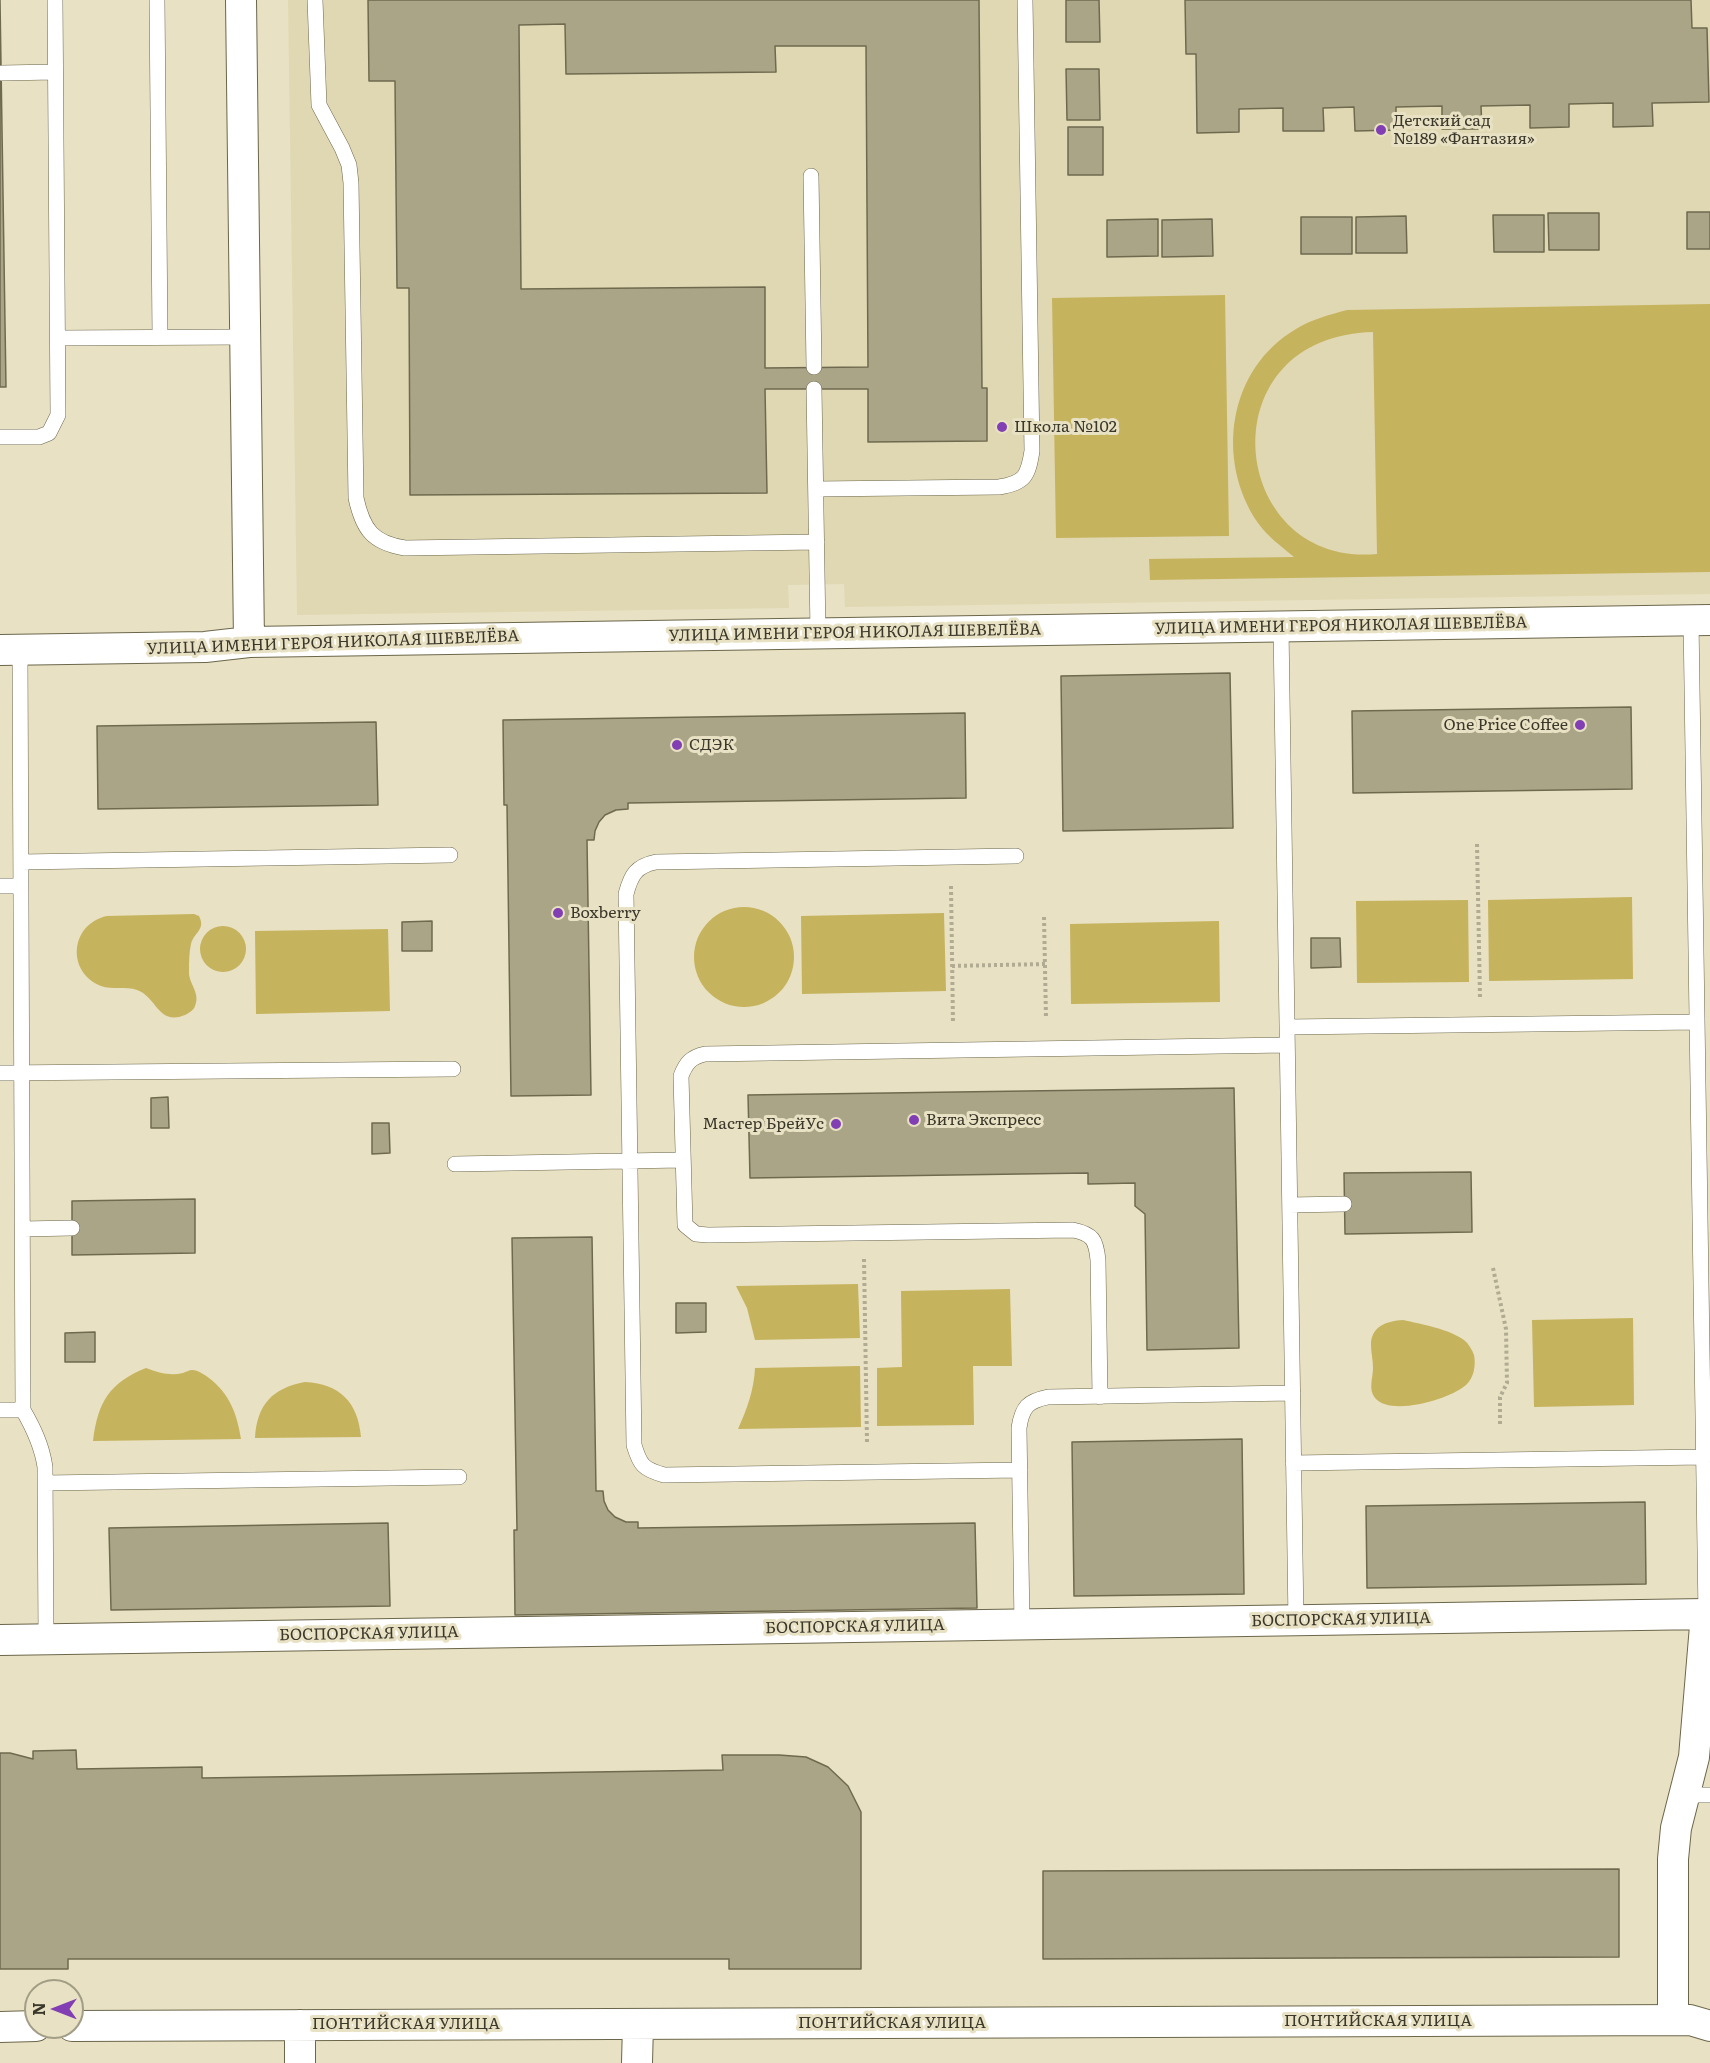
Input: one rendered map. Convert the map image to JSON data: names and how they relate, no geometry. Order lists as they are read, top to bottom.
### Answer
{
  "streets": {
    "street": ["УЛИЦА ИМЕНИ ГЕРОЯ НИКОЛАЯ ШЕВЕЛЁВА", "БОСПОРСКАЯ УЛИЦА", "ПОНТИЙСКАЯ УЛИЦА"]
  },
  "places": [
    "Детский сад №189 «Фантазия»",
    "Школа №102",
    "One Price Coffee",
    "СДЭК",
    "Boxberry",
    "Вита Экспресс",
    "Мастер БрейУc"
  ],
  "north": "left"
}
